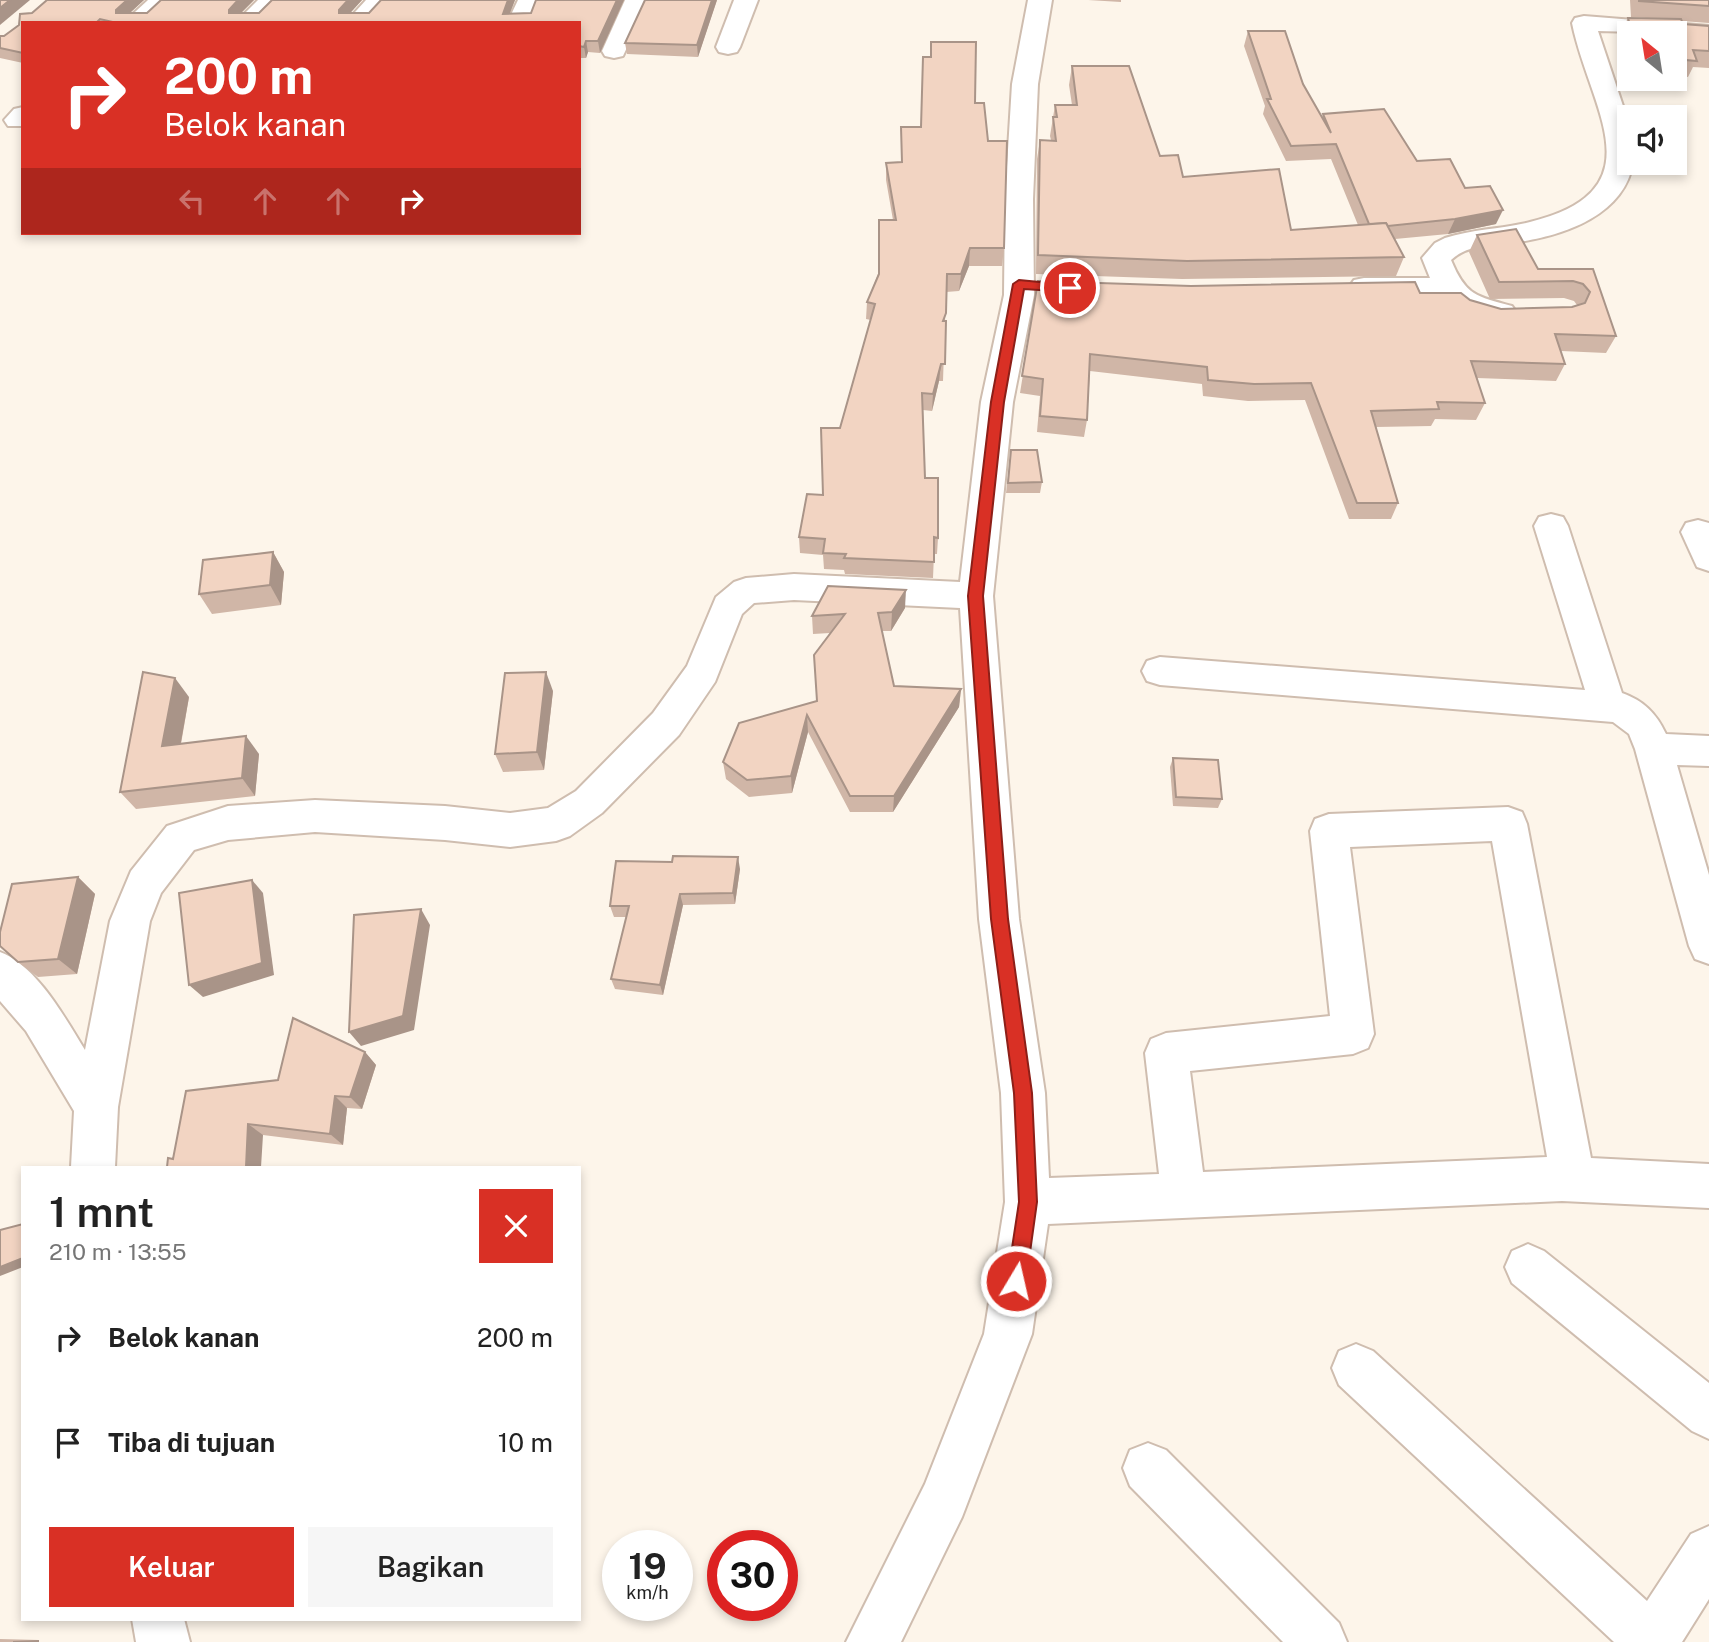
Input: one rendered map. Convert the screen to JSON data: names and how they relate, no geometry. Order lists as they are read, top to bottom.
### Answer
{
  "north": "top left",
  "page": {
    "turn": ["200 m", "Belok kanan"],
    "heading": ["1 mnt", "210 m · 13:55"],
    "list": [
      {
        "name": "Belok kanan",
        "value": "200 m"
      },
      {
        "name": "Tiba di tujuan",
        "value": "10 m"
      }
    ],
    "buttons": ["Keluar", "Bagikan"],
    "speed": "19 km/h",
    "limit": "30"
  }
}
